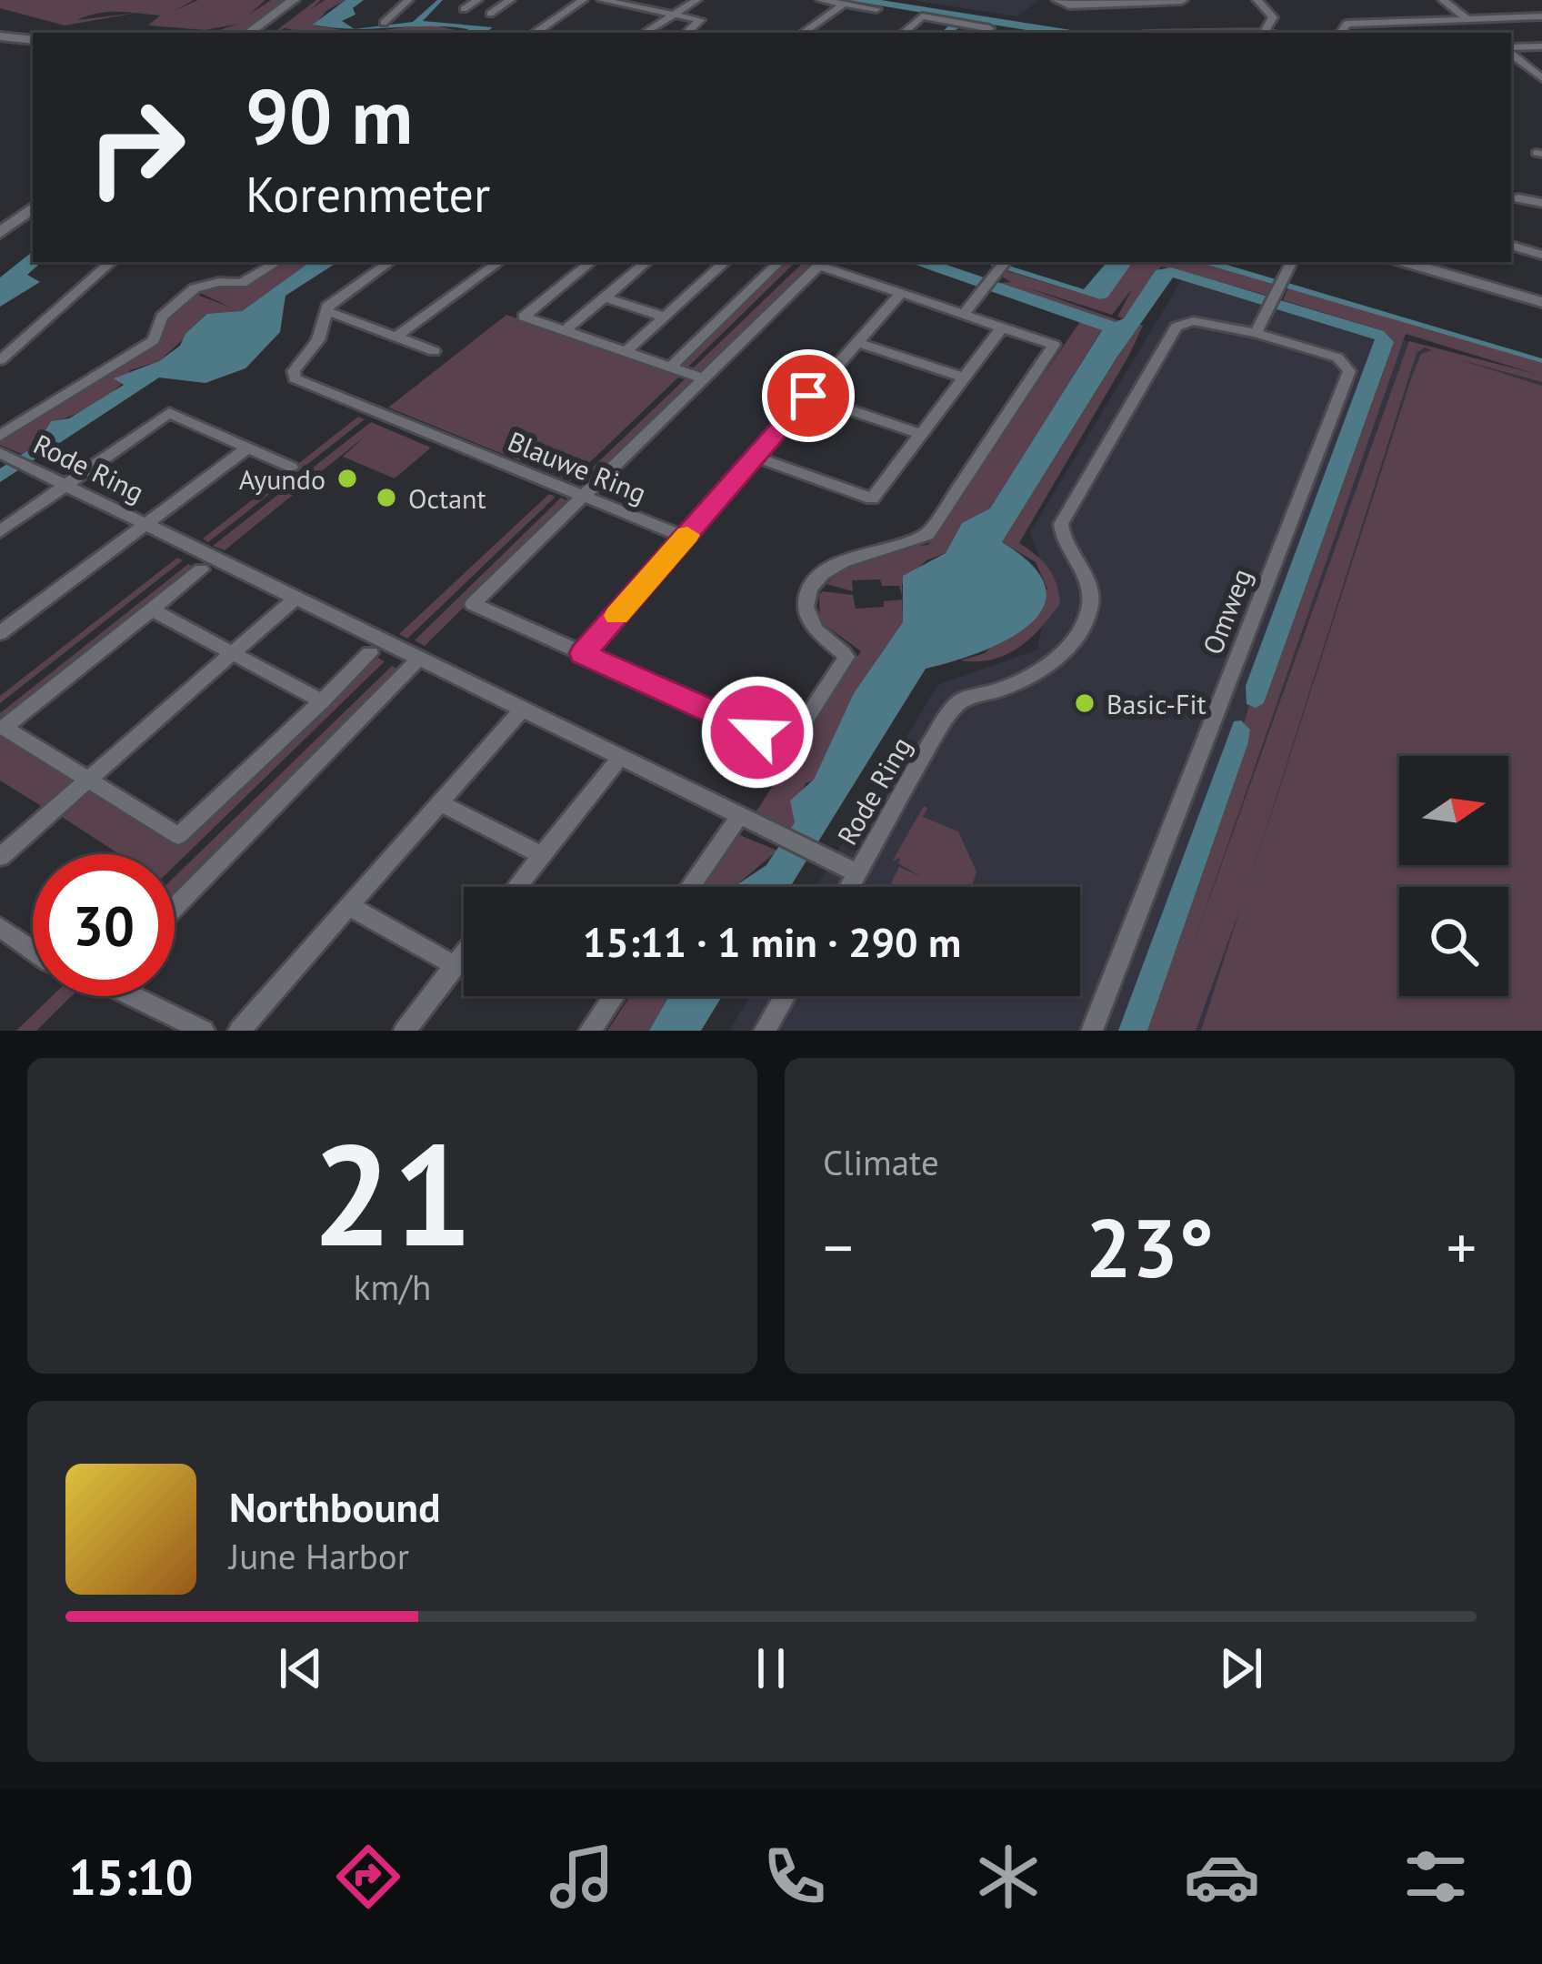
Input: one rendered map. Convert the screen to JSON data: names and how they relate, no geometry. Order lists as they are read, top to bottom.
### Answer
{
  "streets": {
    "street": ["Blauwe Ring", "Rode Ring", "Omweg"]
  },
  "crossings": [
    ["Rode Ring", "Omweg"]
  ],
  "places": ["Ayundo", "Octant", "Basic-Fit"],
  "north": "right",
  "page": {
    "turn": ["90 m", "Korenmeter"],
    "limit": "30",
    "trip": "15:11 · 1 min · 290 m",
    "tile": [
      ["21", "km/h"],
      "Climate"
    ],
    "heat": ["−", "23°", "+"],
    "song": ["Northbound", "June Harbor"],
    "tabs": "15:10"
  }
}
